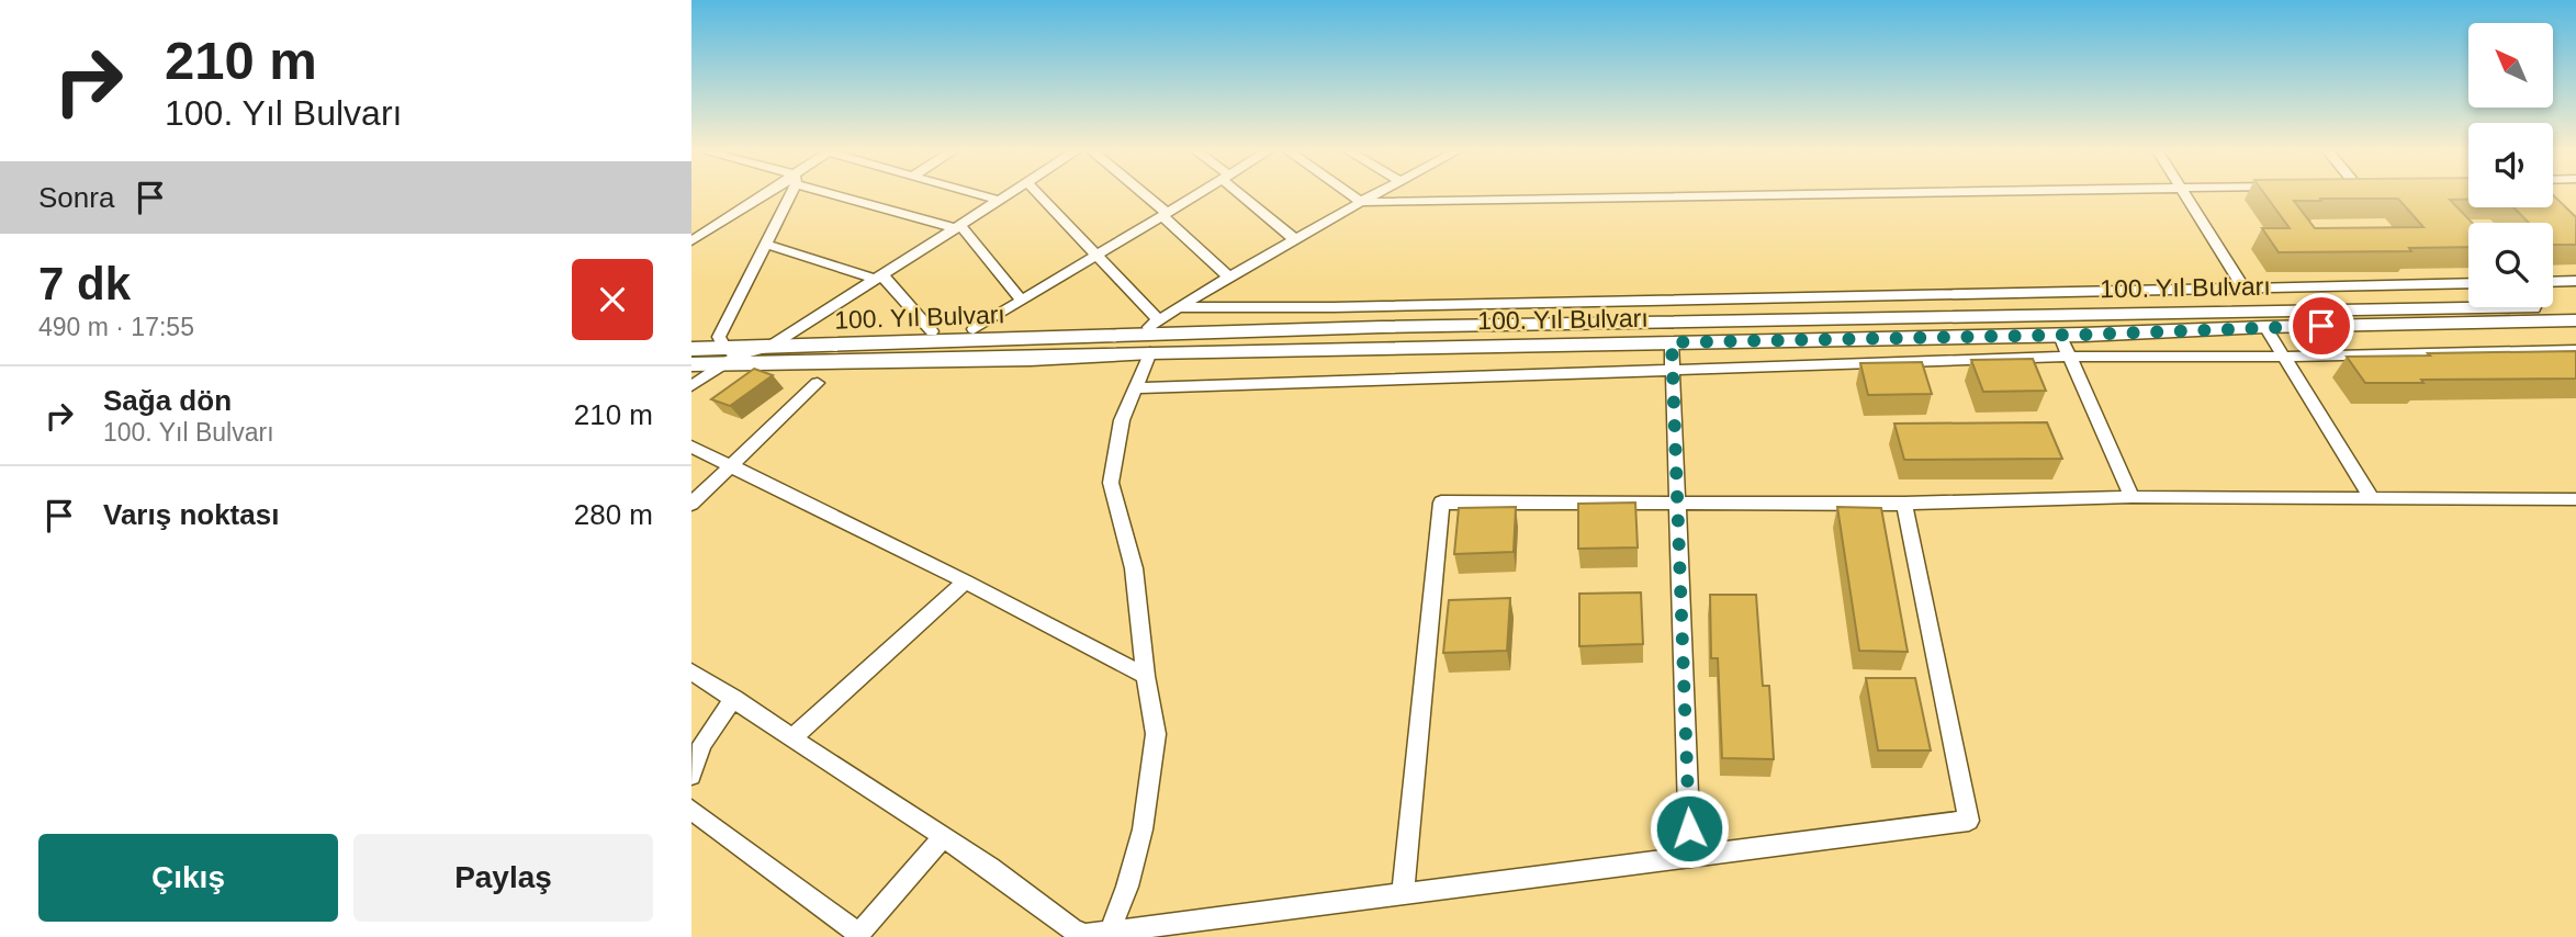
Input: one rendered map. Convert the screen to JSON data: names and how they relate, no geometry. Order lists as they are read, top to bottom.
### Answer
{
  "streets": {
    "main road": ["100. Yıl Bulvarı"]
  },
  "north": "top left",
  "page": {
    "turn": ["210 m", "100. Yıl Bulvarı"],
    "then": "Sonra",
    "heading": ["7 dk", "490 m · 17:55"],
    "list": [
      {
        "name": "Sağa dön",
        "note": "100. Yıl Bulvarı",
        "value": "210 m"
      },
      {
        "name": "Varış noktası",
        "value": "280 m"
      }
    ],
    "buttons": ["Çıkış", "Paylaş"]
  }
}
